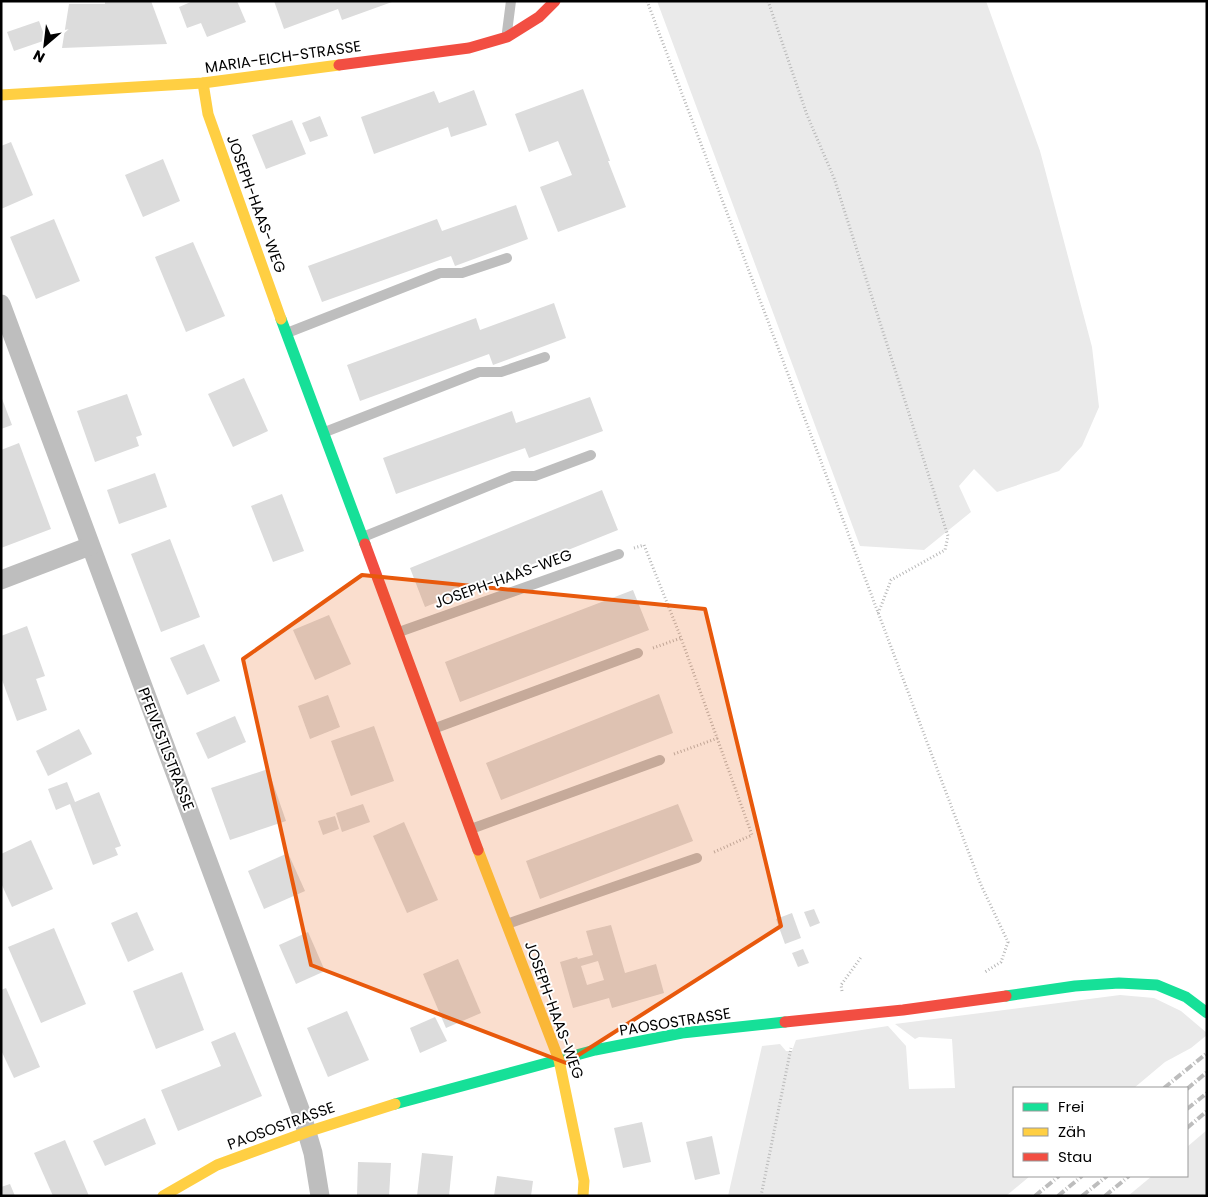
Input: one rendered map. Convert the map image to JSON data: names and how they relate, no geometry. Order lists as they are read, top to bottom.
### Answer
{
  "streets": {
    "street": [
      "MARIA-EICH-STRASSE",
      "JOSEPH-HAAS-WEG",
      "PFEIVESTLSTRASSE",
      "PAOSOSTRASSE"
    ]
  },
  "crossings": [
    ["MARIA-EICH-STRASSE", "JOSEPH-HAAS-WEG"],
    ["JOSEPH-HAAS-WEG", "PAOSOSTRASSE"],
    ["PFEIVESTLSTRASSE", "PAOSOSTRASSE"]
  ],
  "legend": ["Frei", "Zäh", "Stau"],
  "north": "bottom left"
}
